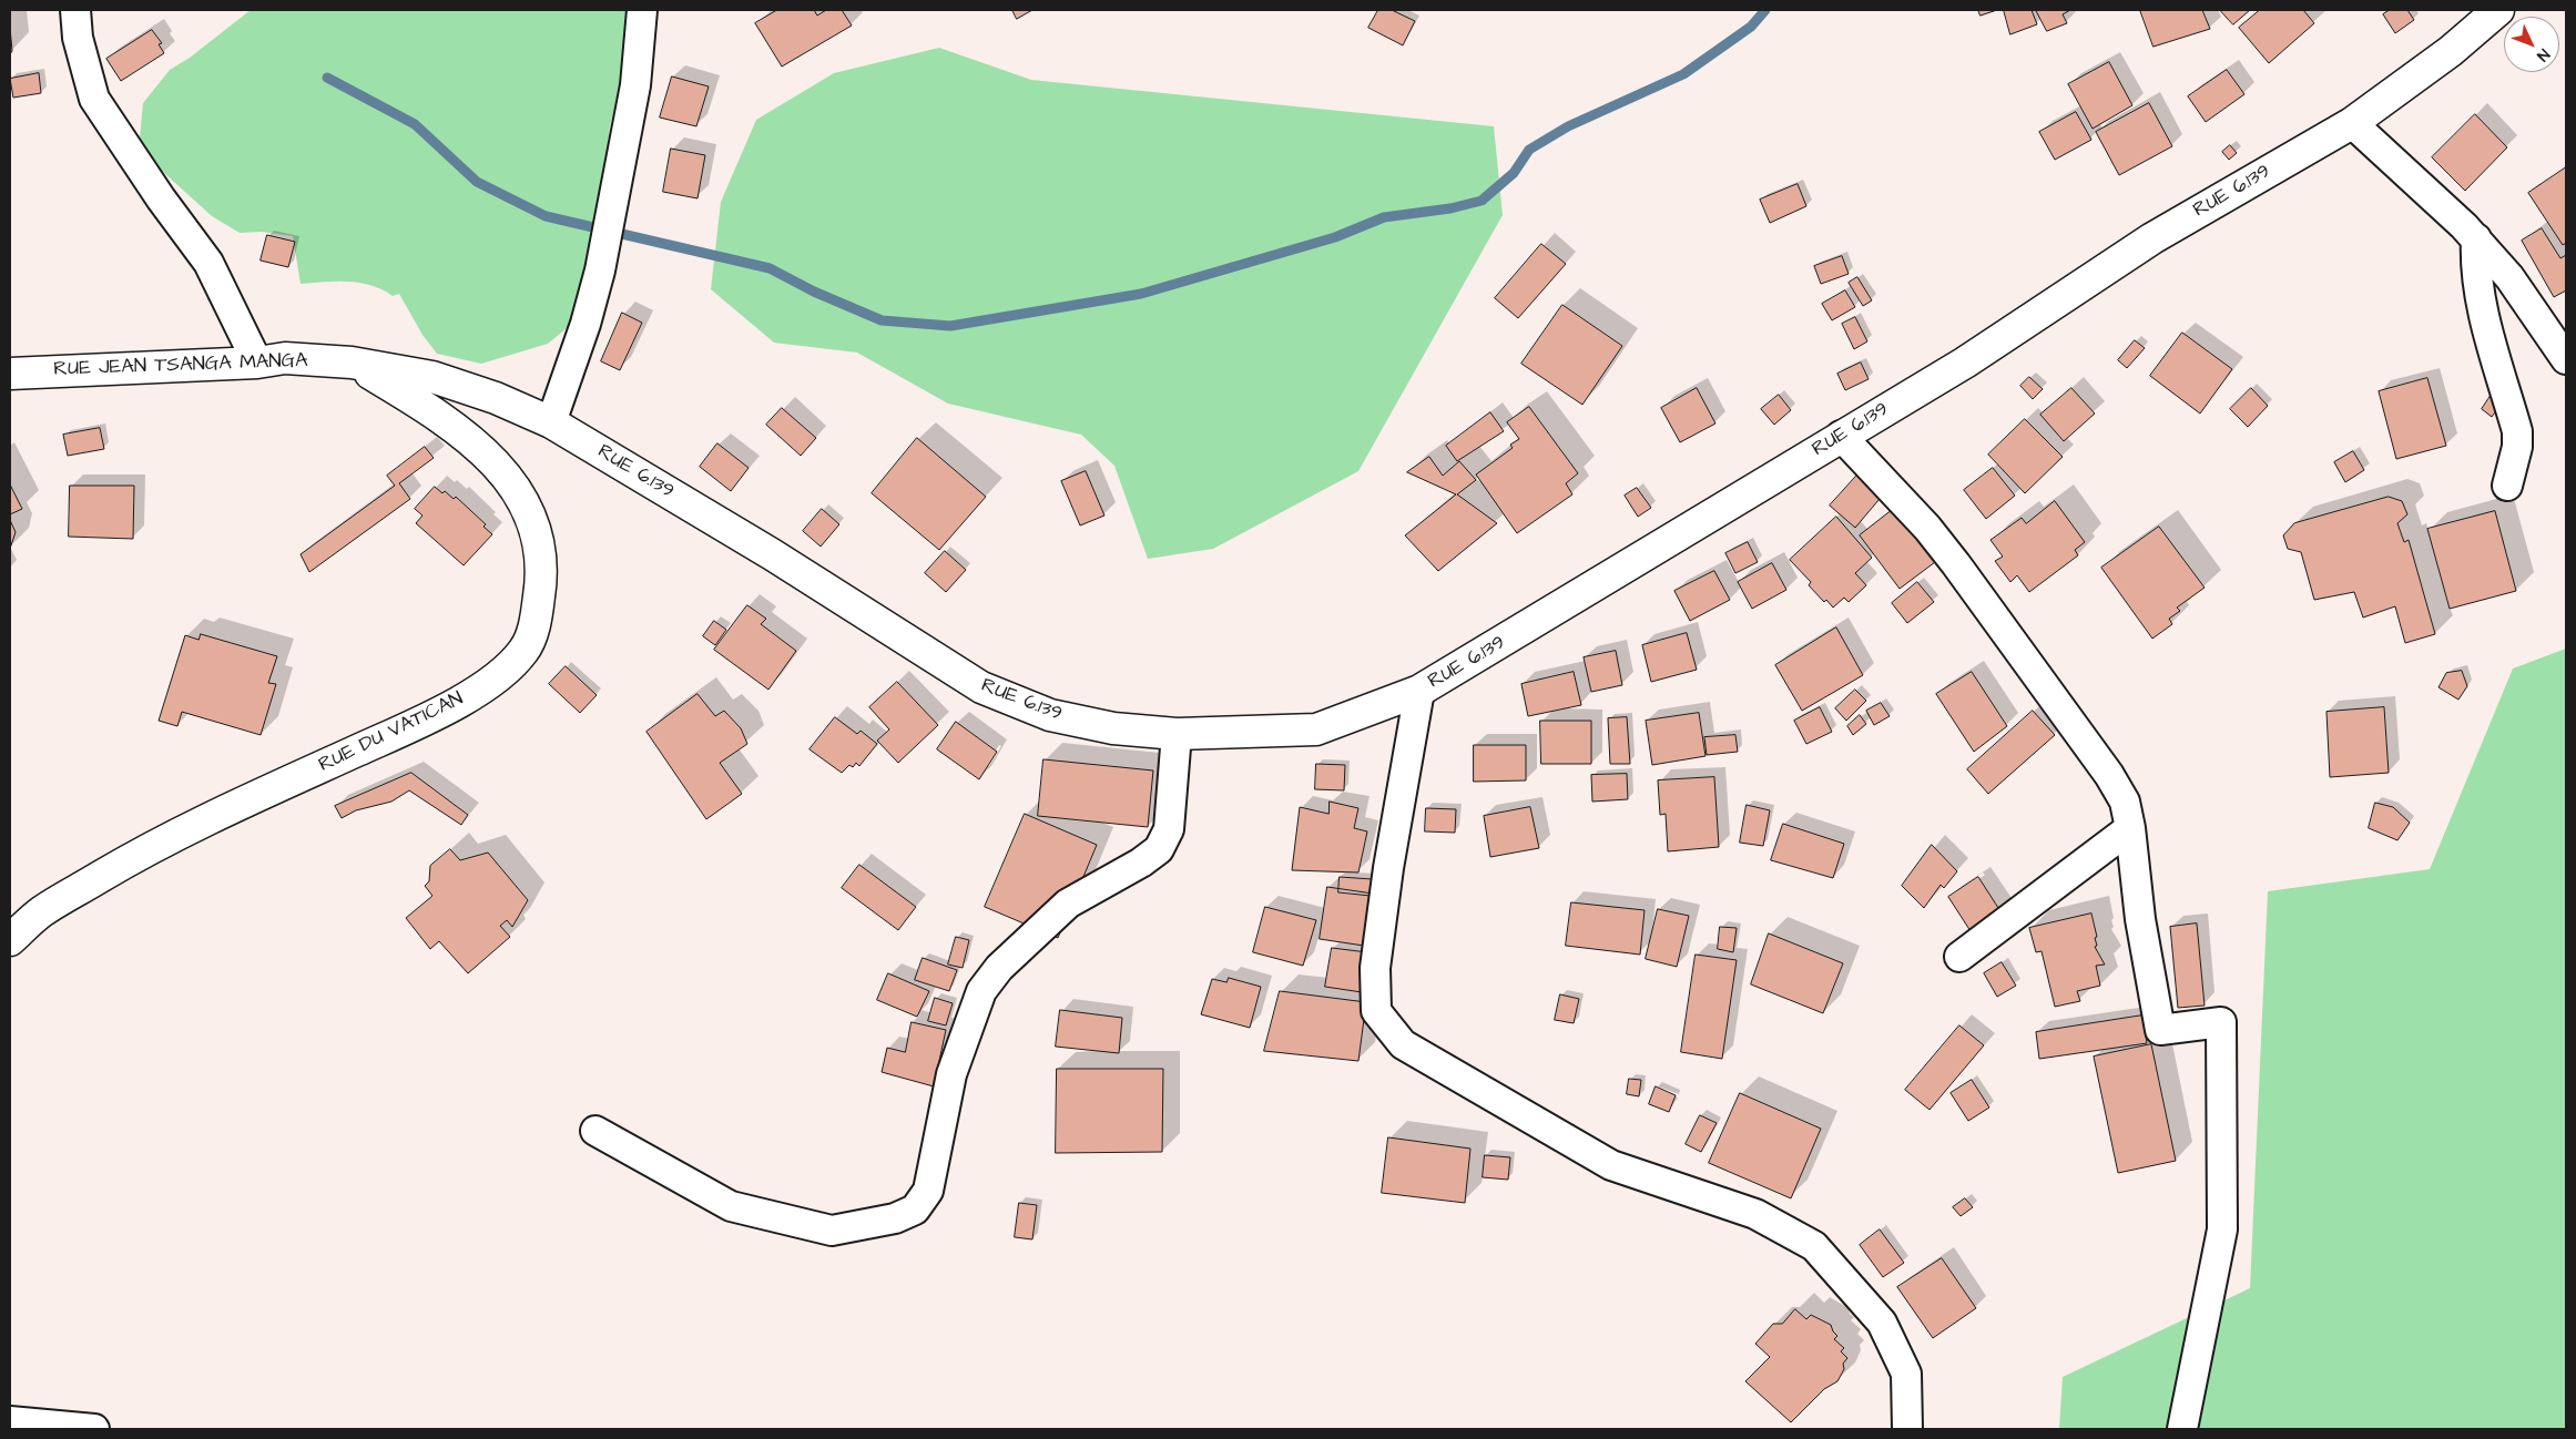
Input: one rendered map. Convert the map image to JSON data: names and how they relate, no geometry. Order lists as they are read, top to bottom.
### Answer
{
  "streets": {
    "street": ["RUE 6.139", "RUE JEAN TSANGA MANGA", "RUE DU VATICAN"]
  },
  "crossings": [
    ["RUE 6.139", "RUE JEAN TSANGA MANGA"],
    ["RUE 6.139", "RUE DU VATICAN"],
    ["RUE JEAN TSANGA MANGA", "RUE DU VATICAN"]
  ],
  "north": "bottom right"
}
